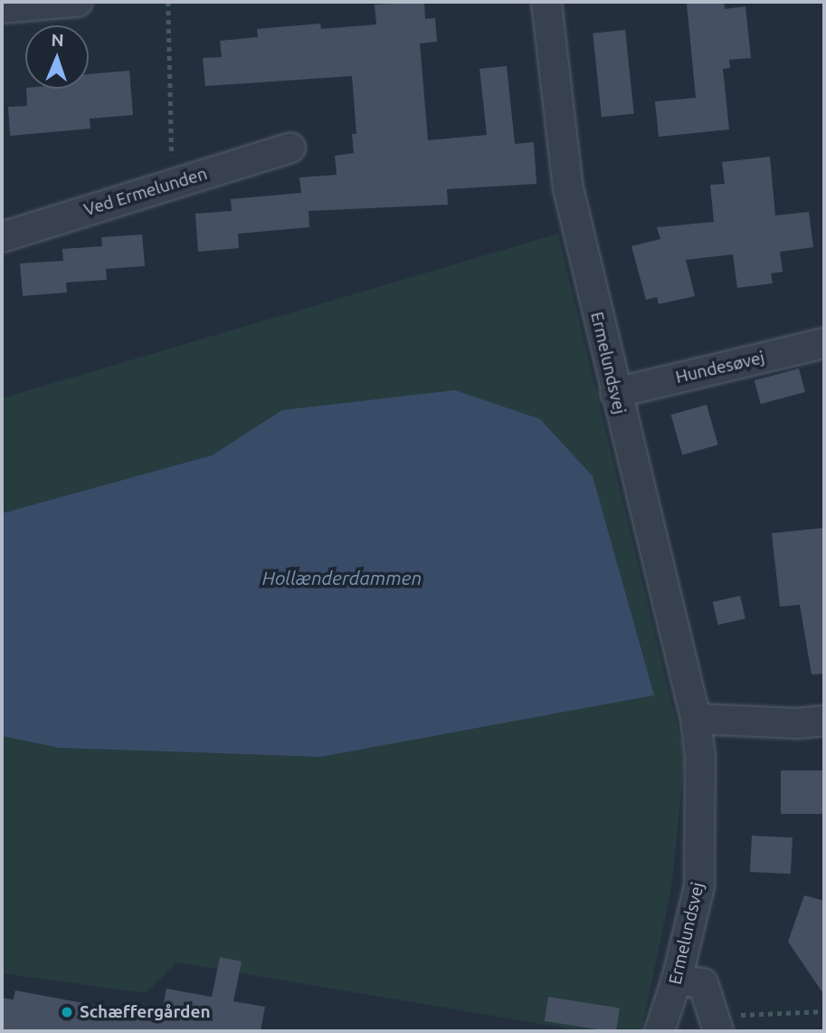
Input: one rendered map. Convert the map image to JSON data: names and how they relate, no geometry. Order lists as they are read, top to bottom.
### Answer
{
  "streets": {
    "street": ["Ved Ermelunden", "Ermelundsvej", "Hundesøvej"]
  },
  "crossings": [
    ["Ermelundsvej", "Hundesøvej"]
  ],
  "water": ["Hollænderdammen"],
  "places": ["Schæffergården"],
  "north": "top"
}
